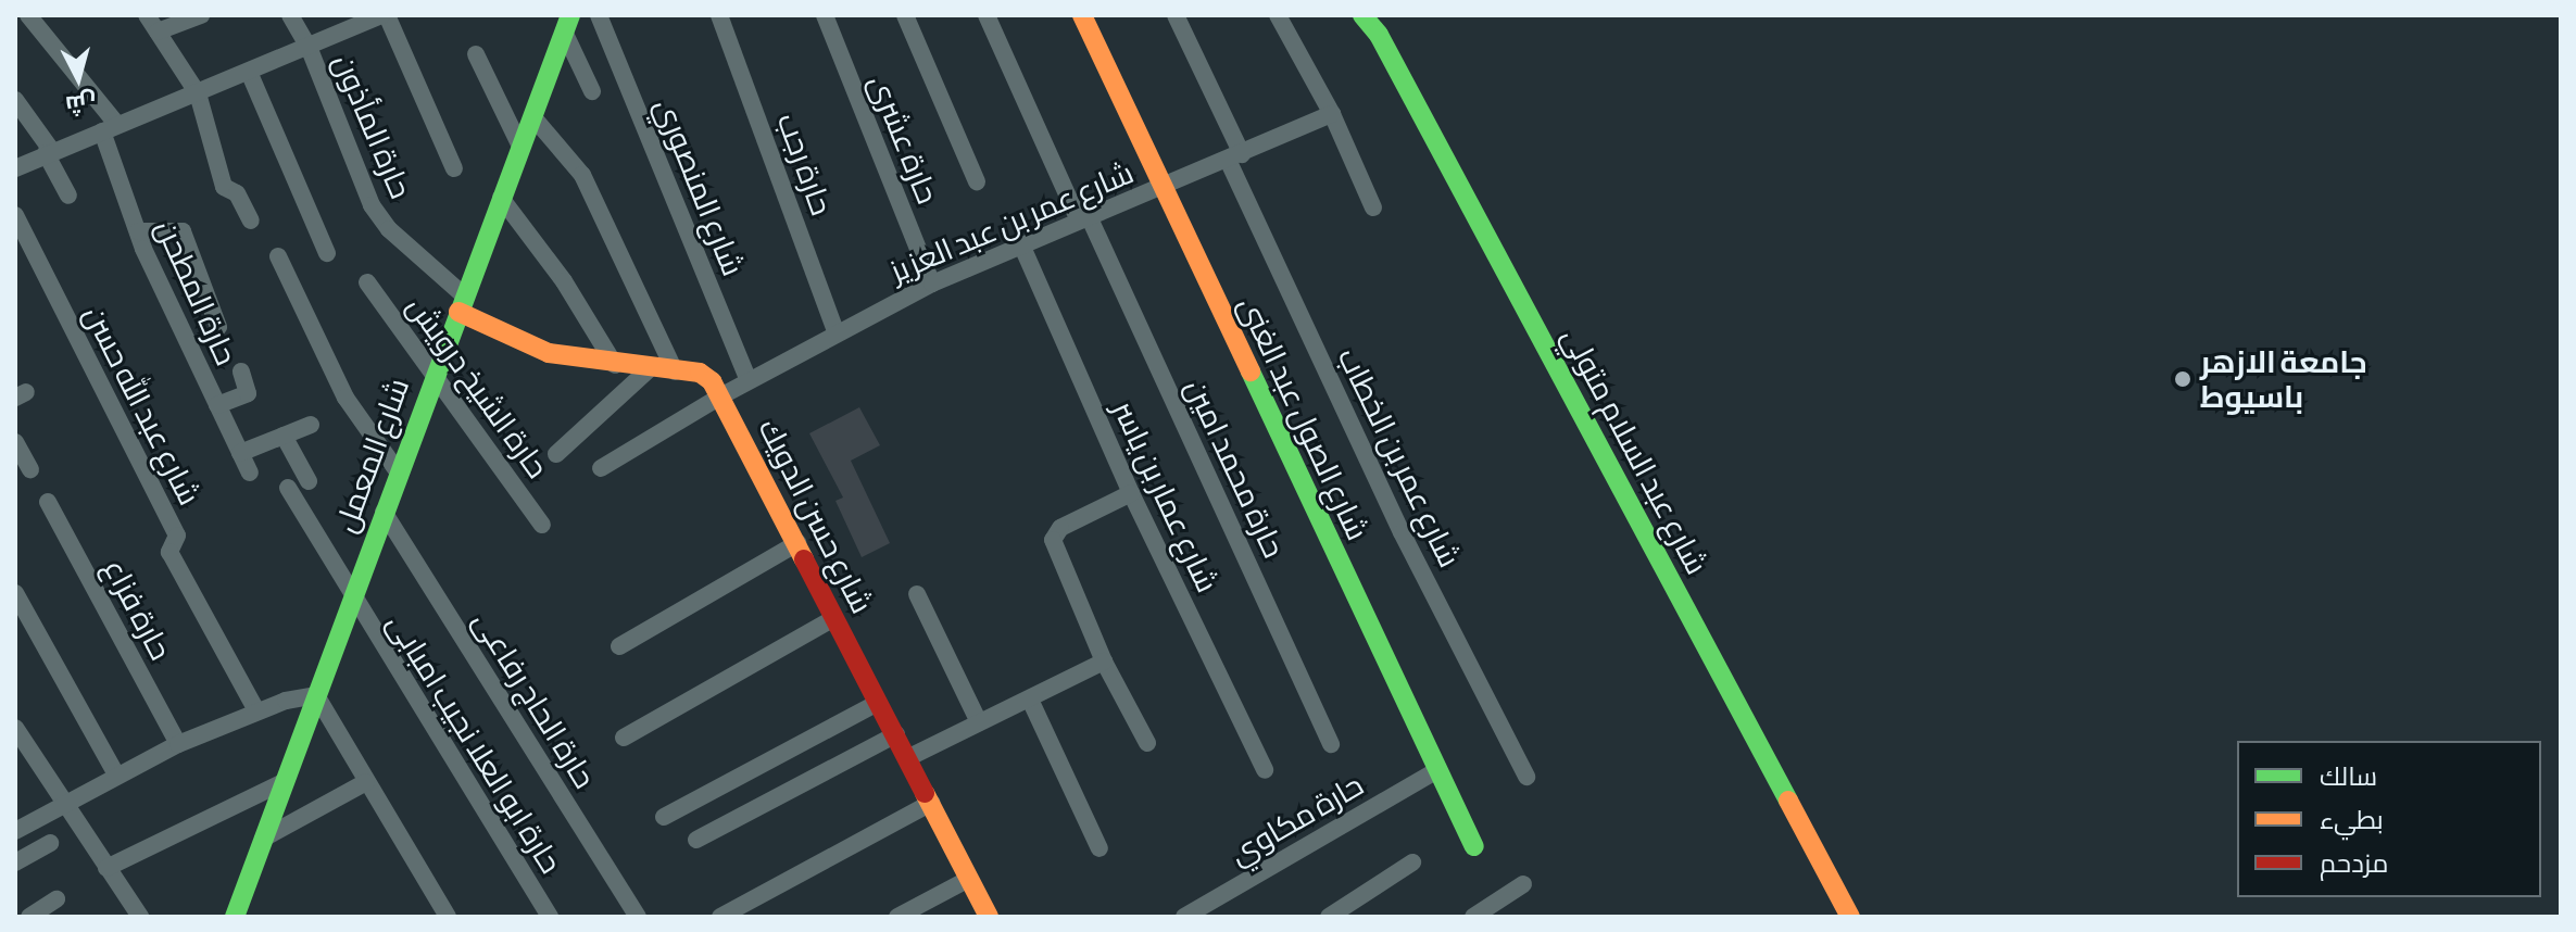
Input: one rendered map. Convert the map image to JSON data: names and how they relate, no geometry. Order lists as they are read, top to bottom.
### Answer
{
  "streets": {
    "street": [
      "حارة المأذون",
      "حارة عشرى",
      "حارة رجب",
      "شارع المنصوري",
      "شارع عمر بن عبد العزيز",
      "حارة المطحن",
      "حارة الشيخ درويش",
      "شارع عبد الله حسن",
      "شارع الصول عبد الغنى",
      "شارع عبد السلام متولي",
      "شارع المعمل",
      "شارع عمر بن الخطاب",
      "حارة محمد امين",
      "شارع عمار بن ياسر",
      "شارع حسن الدويك",
      "حارة فزاع",
      "حارة الحاج رفاعى",
      "حارة ابو العلا نجيب امبابى",
      "حارة مكاوي"
    ]
  },
  "crossings": [
    ["حارة المأذون", "شارع المعمل"],
    ["حارة المأذون", "شارع حسن الدويك"],
    ["حارة عشرى", "شارع عمر بن عبد العزيز"],
    ["حارة رجب", "شارع عمر بن عبد العزيز"],
    ["شارع المنصوري", "شارع عمر بن عبد العزيز"],
    ["شارع عمر بن عبد العزيز", "شارع الصول عبد الغنى"],
    ["شارع عمر بن عبد العزيز", "شارع عمر بن الخطاب"],
    ["شارع عمر بن عبد العزيز", "حارة محمد امين"],
    ["شارع عمر بن عبد العزيز", "شارع عمار بن ياسر"],
    ["شارع عمر بن عبد العزيز", "شارع حسن الدويك"],
    ["حارة الشيخ درويش", "شارع المعمل"],
    ["شارع الصول عبد الغنى", "حارة مكاوي"],
    ["شارع المعمل", "شارع حسن الدويك"],
    ["شارع المعمل", "حارة الحاج رفاعى"],
    ["شارع المعمل", "حارة ابو العلا نجيب امبابى"]
  ],
  "places": ["جامعة الازهر باسيوط"],
  "legend": ["سالك", "بطيء", "مزدحم"],
  "north": "bottom"
}
